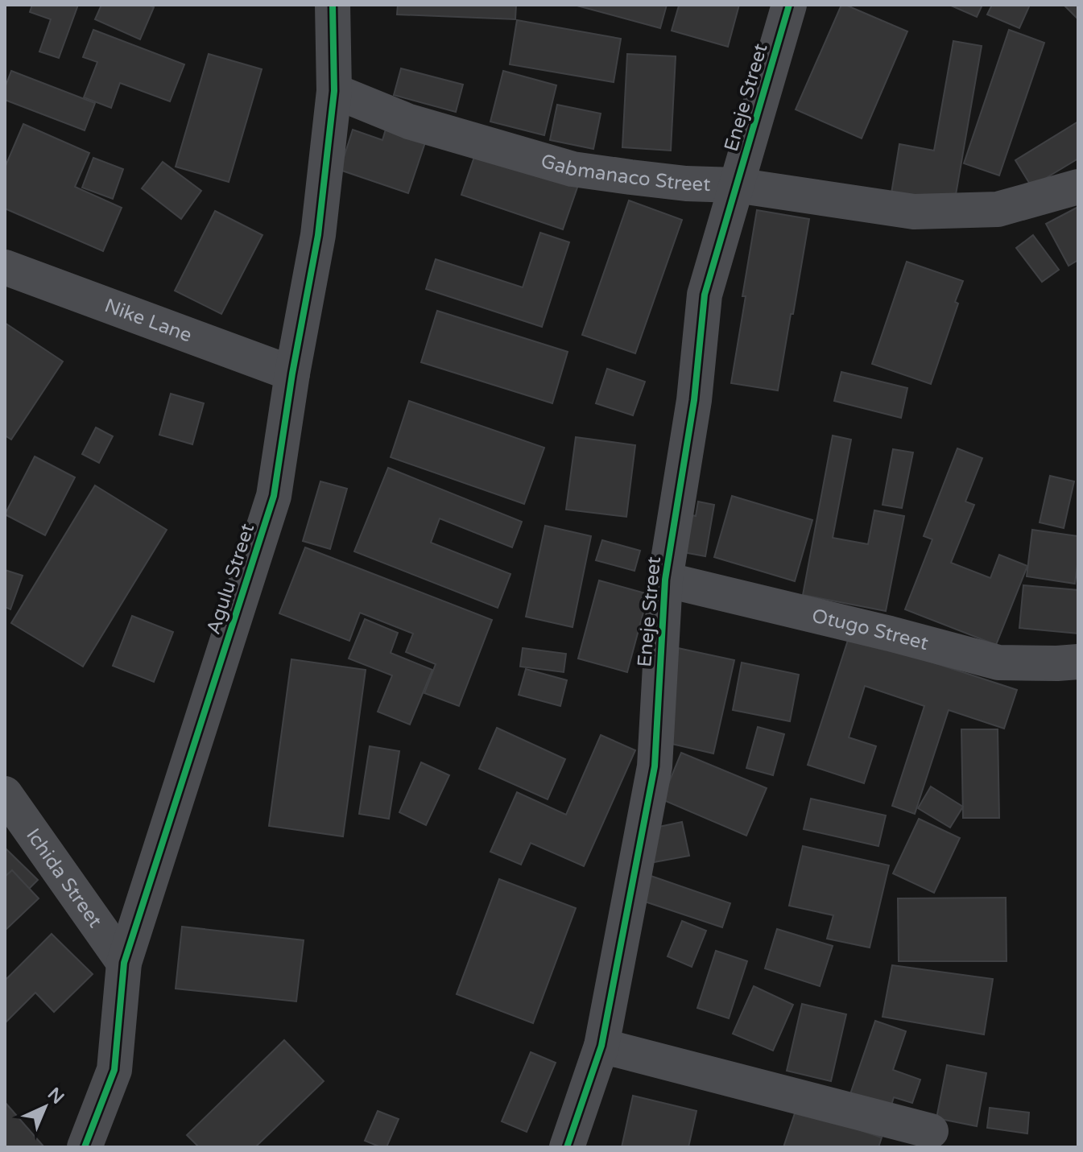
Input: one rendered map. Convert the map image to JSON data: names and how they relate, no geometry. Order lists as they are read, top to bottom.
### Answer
{
  "streets": {
    "street": [
      "Eneje Street",
      "Gabmanaco Street",
      "Nike Lane",
      "Agulu Street",
      "Otugo Street",
      "Ichida Street"
    ]
  },
  "crossings": [
    ["Eneje Street", "Gabmanaco Street"],
    ["Eneje Street", "Otugo Street"],
    ["Gabmanaco Street", "Agulu Street"],
    ["Nike Lane", "Agulu Street"],
    ["Agulu Street", "Ichida Street"]
  ],
  "north": "top right"
}
